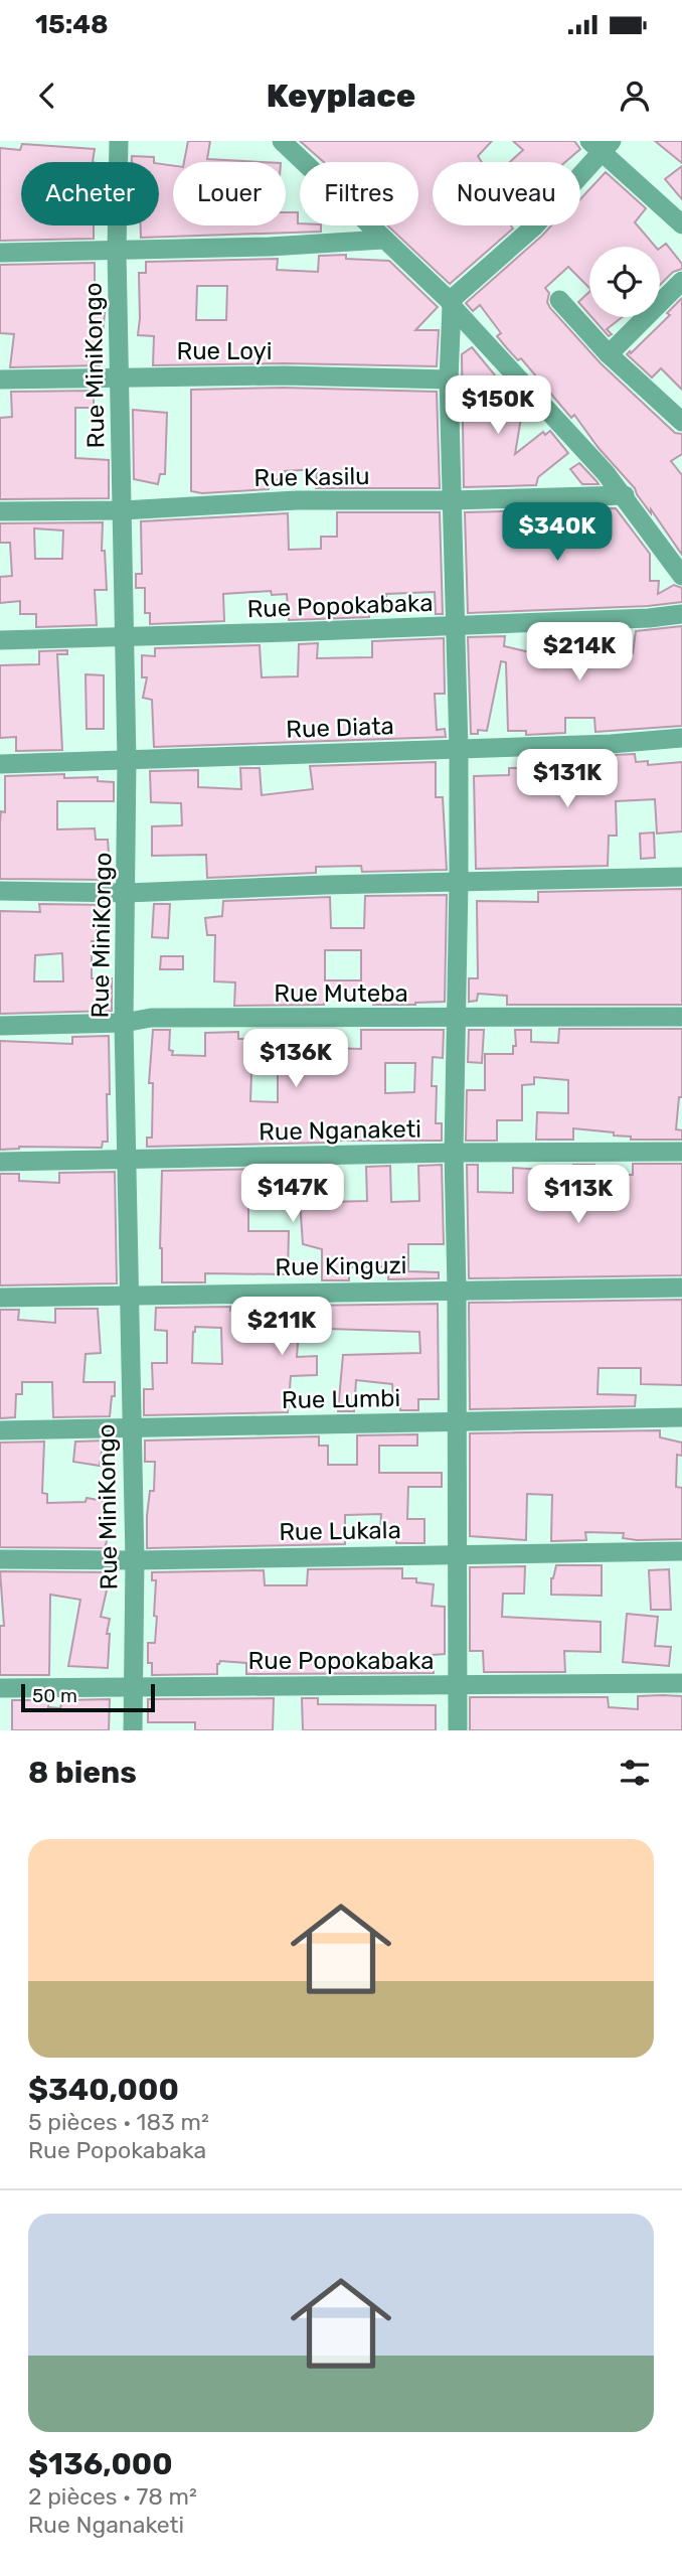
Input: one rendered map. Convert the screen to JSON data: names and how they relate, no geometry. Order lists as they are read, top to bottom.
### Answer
{
  "streets": {
    "street": [
      "Rue Loyi",
      "Rue MiniKongo",
      "Rue Kasilu",
      "Rue Popokabaka",
      "Rue Diata",
      "Rue Muteba",
      "Rue Nganaketi",
      "Rue Kinguzi",
      "Rue Lumbi",
      "Rue Lukala"
    ]
  },
  "crossings": [
    ["Rue Loyi", "Rue MiniKongo"],
    ["Rue MiniKongo", "Rue Kasilu"],
    ["Rue MiniKongo", "Rue Popokabaka"],
    ["Rue MiniKongo", "Rue Diata"],
    ["Rue MiniKongo", "Rue Muteba"],
    ["Rue MiniKongo", "Rue Nganaketi"],
    ["Rue MiniKongo", "Rue Kinguzi"],
    ["Rue MiniKongo", "Rue Lumbi"],
    ["Rue MiniKongo", "Rue Lukala"]
  ],
  "scale_bar": "50 m",
  "page": {
    "status": "15:48",
    "header": "Keyplace",
    "chip": [
      "Acheter",
      "Louer",
      "Filtres",
      "Nouveau"
    ],
    "price": [
      "$150K",
      "$340K",
      "$214K",
      "$131K",
      "$136K",
      "$147K",
      "$113K",
      "$211K"
    ],
    "scale": "50 m",
    "heading": "8 biens",
    "list": [
      {
        "name": "$340,000",
        "note": "5 pièces · 183 m² · Rue Popokabaka"
      },
      {
        "name": "$136,000",
        "note": "2 pièces · 78 m² · Rue Nganaketi"
      }
    ]
  }
}
